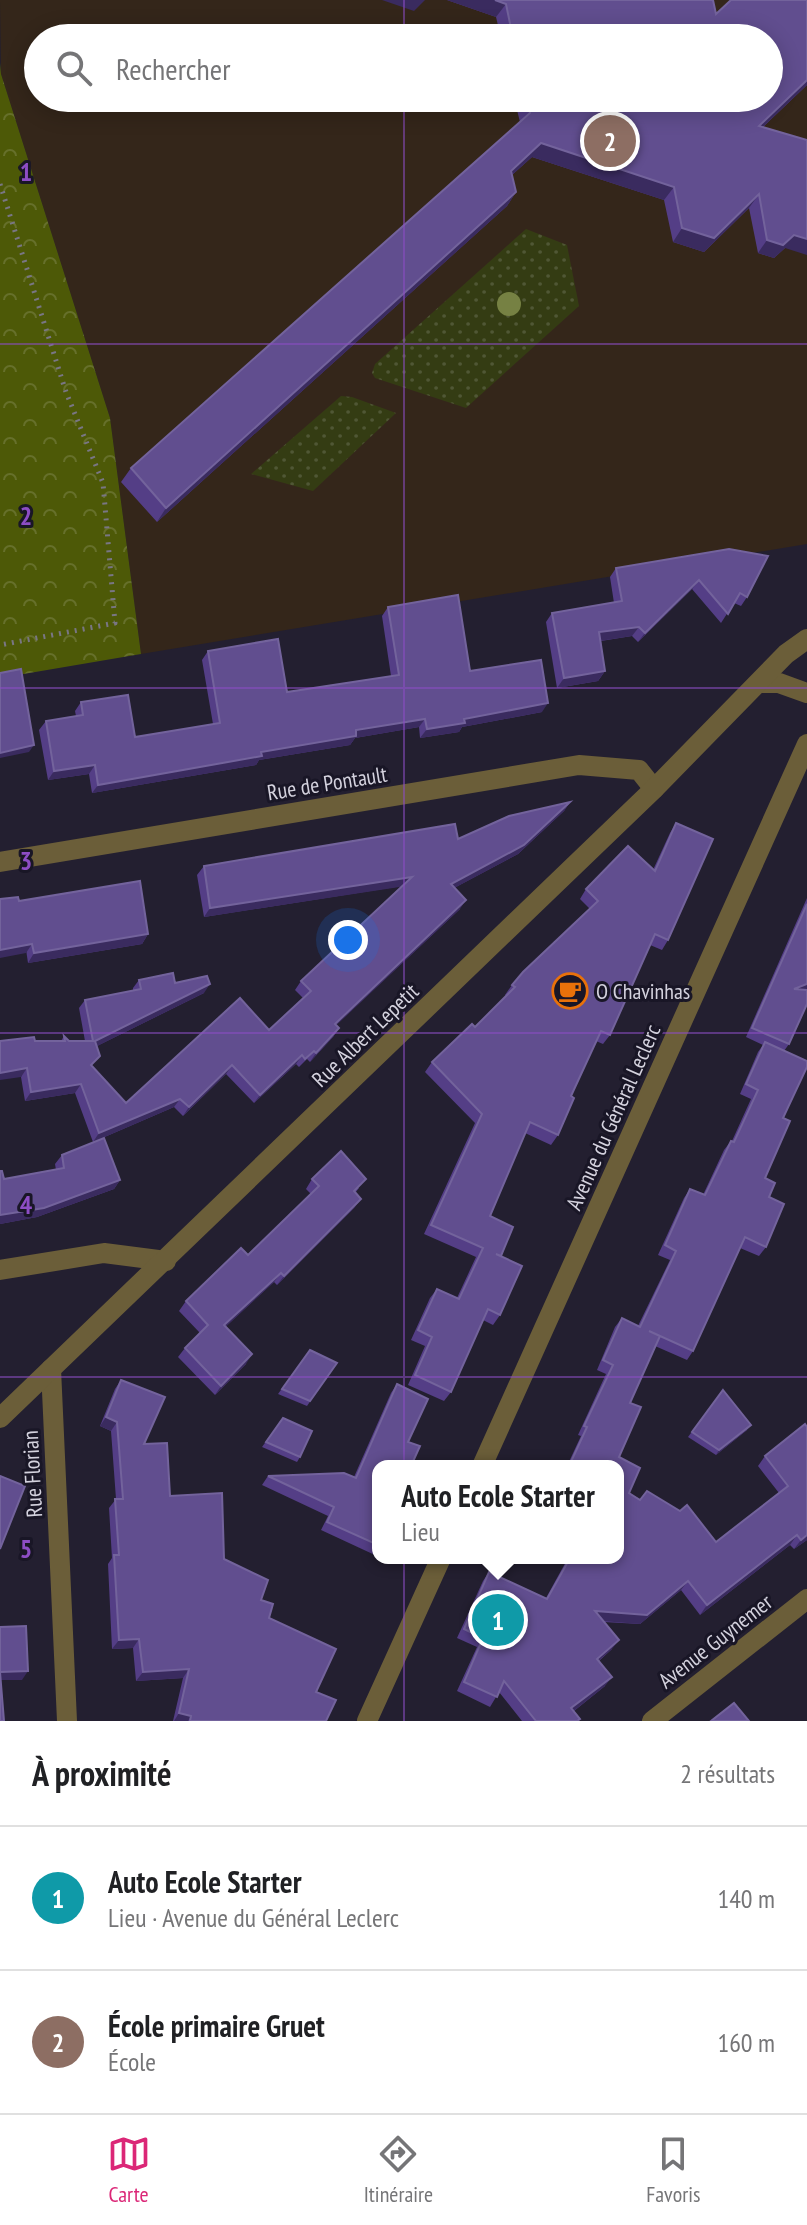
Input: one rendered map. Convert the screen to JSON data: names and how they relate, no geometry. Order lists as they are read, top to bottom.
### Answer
{
  "streets": {
    "street": [
      "Rue de Pontault",
      "Rue Albert Lepetit",
      "Avenue du Général Leclerc",
      "Rue Florian",
      "Avenue Guynemer"
    ]
  },
  "crossings": [
    ["Rue de Pontault", "Rue Albert Lepetit"],
    ["Rue Albert Lepetit", "Rue Florian"]
  ],
  "places": {
    "cafe": ["O Chavinhas"]
  },
  "page": {
    "search": "Rechercher",
    "pins": ["2", "1"],
    "popup": ["Auto Ecole Starter", "Lieu"],
    "heading": ["À proximité", "2 résultats"],
    "list": [
      {
        "mark": "1",
        "name": "Auto Ecole Starter",
        "note": "Lieu · Avenue du Général Leclerc",
        "value": "140 m"
      },
      {
        "mark": "2",
        "name": "École primaire Gruet",
        "note": "École",
        "value": "160 m"
      }
    ],
    "nav": ["Carte", "Itinéraire", "Favoris"]
  },
  "grid": {
    "rows": [
      "1",
      "2",
      "3",
      "4",
      "5"
    ]
  }
}
